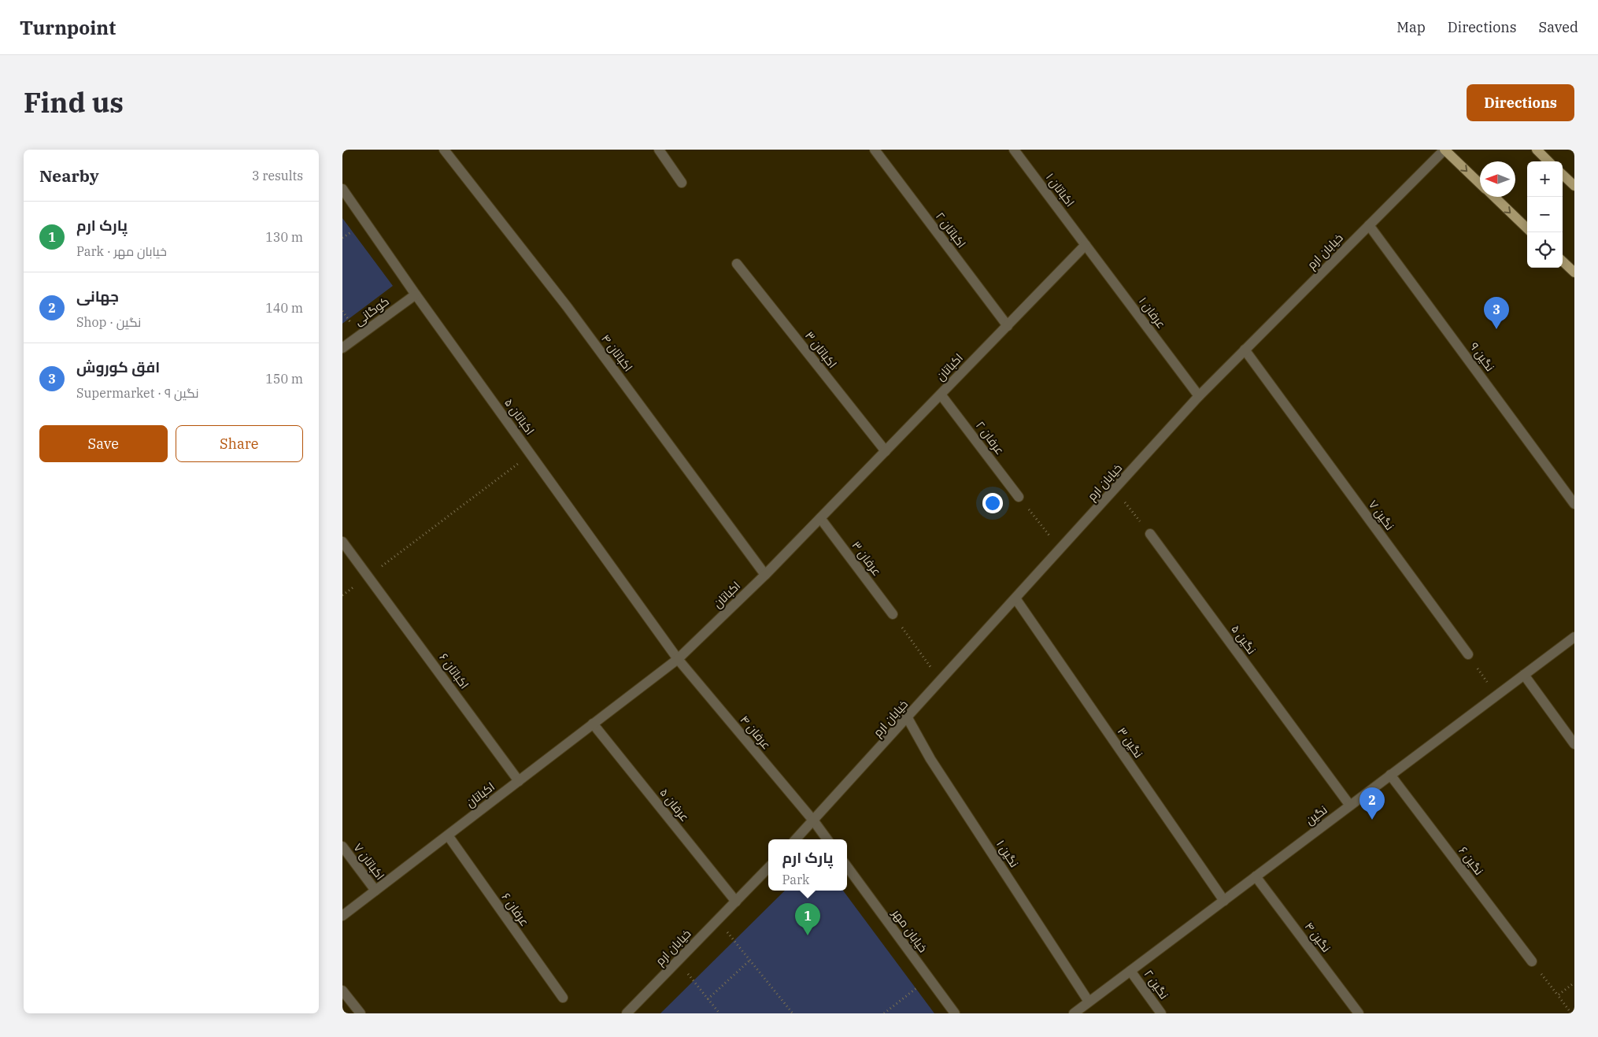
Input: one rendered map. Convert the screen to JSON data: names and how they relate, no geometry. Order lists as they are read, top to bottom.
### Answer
{
  "streets": {
    "street": [
      "اکباتان ۱",
      "اکباتان ۲",
      "خیابان ارم",
      "کوگانی",
      "عرفان ۱",
      "اکباتان ۳",
      "اکباتان ۴",
      "نگین ۹",
      "اکباتان",
      "اکباتان ۵",
      "عرفان ۲",
      "نگین ۷",
      "عرفان ۳",
      "نگین ۵",
      "اکباتان ۶",
      "عرفان ۴",
      "نگین ۳",
      "عرفان ۵",
      "نگین",
      "نگین ۱",
      "نگین ۶",
      "اکباتان ۷",
      "عرفان ۶",
      "خیابان مهر",
      "نگین ۴",
      "نگین ۲"
    ]
  },
  "crossings": [
    ["اکباتان ۱", "عرفان ۱"],
    ["اکباتان ۱", "اکباتان"],
    ["اکباتان ۲", "اکباتان"],
    ["خیابان ارم", "عرفان ۱"],
    ["خیابان ارم", "نگین ۹"],
    ["خیابان ارم", "نگین ۷"],
    ["خیابان ارم", "عرفان ۴"],
    ["خیابان ارم", "نگین ۳"],
    ["خیابان ارم", "عرفان ۵"],
    ["خیابان ارم", "نگین ۱"],
    ["کوگانی", "اکباتان ۵"],
    ["عرفان ۱", "اکباتان"],
    ["اکباتان ۳", "اکباتان"],
    ["اکباتان ۴", "اکباتان"],
    ["اکباتان", "اکباتان ۵"],
    ["اکباتان", "عرفان ۲"],
    ["اکباتان", "عرفان ۳"],
    ["اکباتان", "اکباتان ۶"],
    ["اکباتان", "عرفان ۴"],
    ["اکباتان", "عرفان ۵"],
    ["اکباتان", "اکباتان ۷"],
    ["اکباتان", "عرفان ۶"],
    ["اکباتان ۵", "عرفان ۴"],
    ["نگین ۵", "نگین"],
    ["نگین ۳", "نگین"],
    ["نگین", "نگین ۱"],
    ["نگین", "نگین ۶"],
    ["نگین", "نگین ۴"],
    ["نگین", "نگین ۲"]
  ],
  "north": "left",
  "page": {
    "header": "Turnpoint",
    "nav": ["Map", "Directions", "Saved"],
    "title": "Find us",
    "buttons": [
      "Directions",
      ["Save", "Share"]
    ],
    "heading": ["Nearby", "3 results"],
    "map_buttons": ["+", "−"],
    "list": [
      {
        "mark": "1",
        "name": "پارک ارم",
        "note": "Park · خیابان مهر",
        "value": "130 m"
      },
      {
        "mark": "2",
        "name": "جهانی",
        "note": "Shop · نگین",
        "value": "140 m"
      },
      {
        "mark": "3",
        "name": "افق کوروش",
        "note": "Supermarket · نگین ۹",
        "value": "150 m"
      }
    ],
    "pins": ["3", "2", "1"],
    "popup": ["پارک ارم", "Park"]
  }
}
